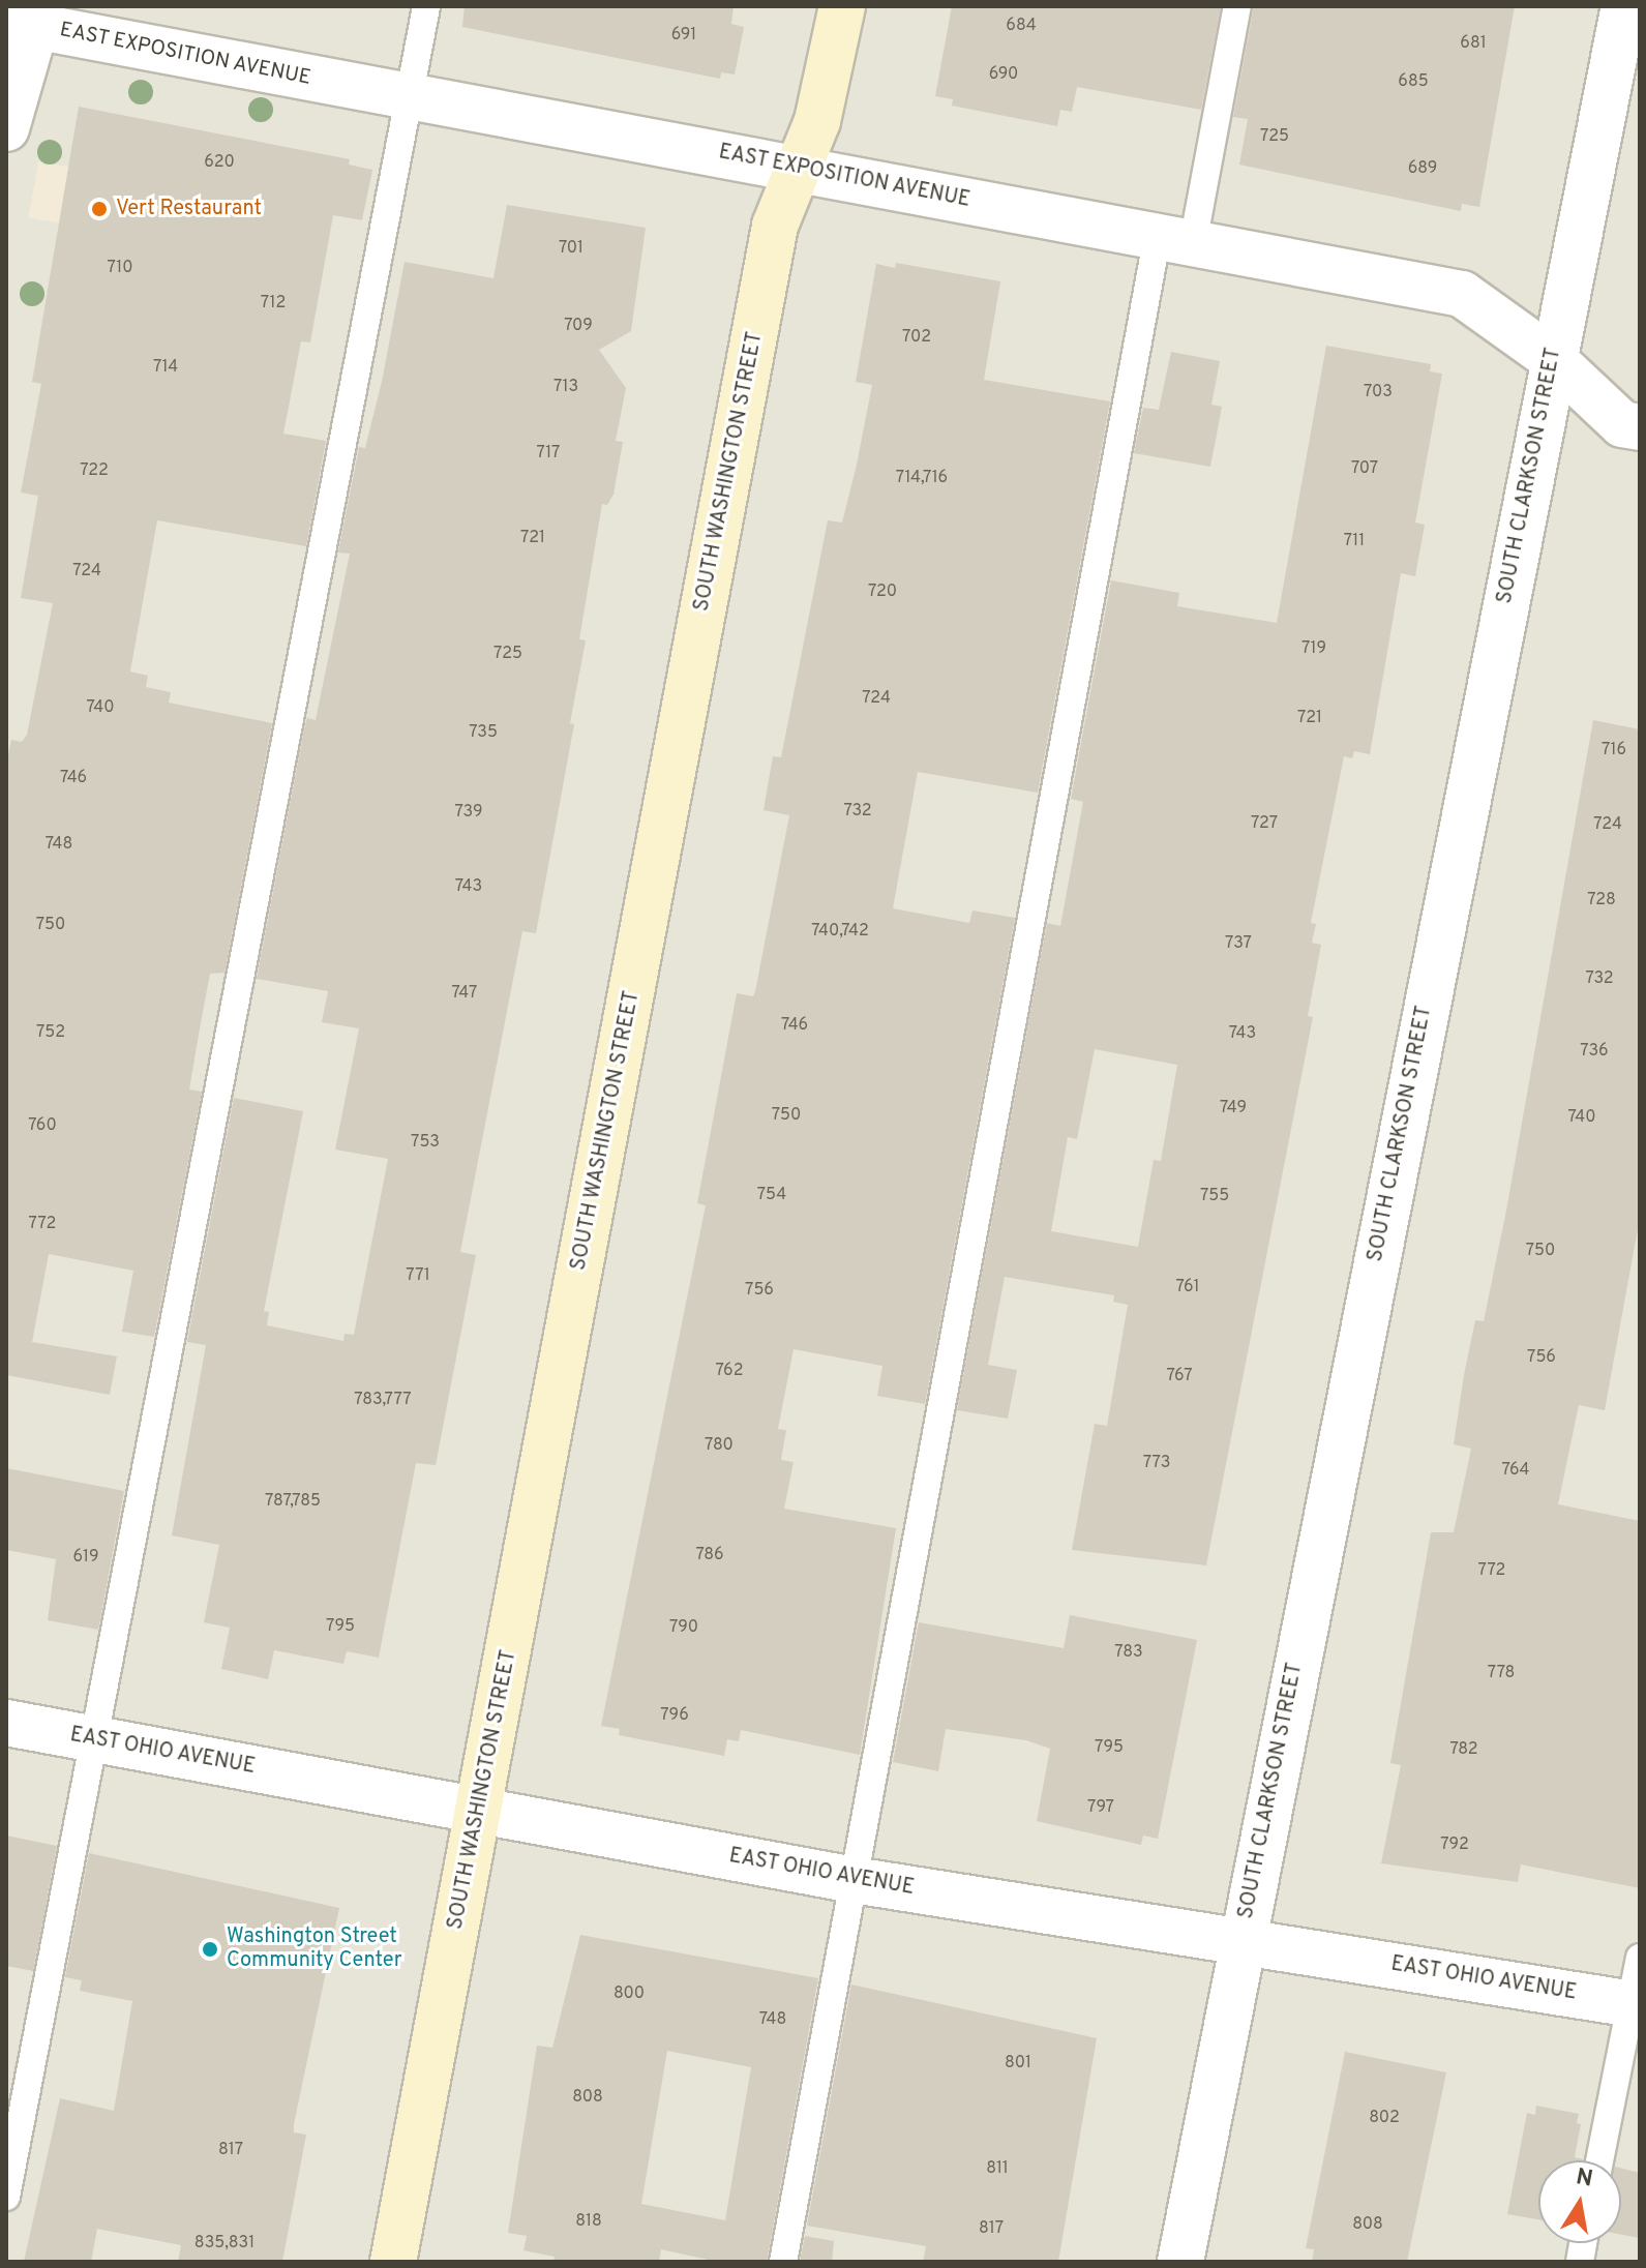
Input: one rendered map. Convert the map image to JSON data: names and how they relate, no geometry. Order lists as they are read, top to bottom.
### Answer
{
  "streets": {
    "street": [
      "EAST EXPOSITION AVENUE",
      "SOUTH WASHINGTON STREET",
      "SOUTH CLARKSON STREET",
      "EAST OHIO AVENUE"
    ]
  },
  "crossings": [
    ["EAST EXPOSITION AVENUE", "SOUTH WASHINGTON STREET"],
    ["EAST EXPOSITION AVENUE", "SOUTH CLARKSON STREET"],
    ["SOUTH WASHINGTON STREET", "EAST OHIO AVENUE"],
    ["SOUTH CLARKSON STREET", "EAST OHIO AVENUE"]
  ],
  "places": ["Vert Restaurant", "Washington Street Community Center"],
  "house_numbers": [
    "684",
    "691",
    "681",
    "690",
    "685",
    "725",
    "620",
    "689",
    "701",
    "710",
    "712",
    "709",
    "702",
    "714",
    "713",
    "703",
    "717",
    "707",
    "722",
    "714,716",
    "721",
    "711",
    "724",
    "720",
    "719",
    "725",
    "724",
    "740",
    "721",
    "735",
    "716",
    "746",
    "732",
    "739",
    "727",
    "724",
    "748",
    "743",
    "728",
    "750",
    "740,742",
    "737",
    "732",
    "747",
    "746",
    "752",
    "743",
    "736",
    "749",
    "750",
    "740",
    "760",
    "753",
    "754",
    "755",
    "772",
    "750",
    "771",
    "761",
    "756",
    "756",
    "762",
    "767",
    "783,777",
    "780",
    "773",
    "764",
    "787,785",
    "786",
    "619",
    "772",
    "795",
    "790",
    "783",
    "778",
    "796",
    "795",
    "782",
    "797",
    "792",
    "800",
    "748",
    "801",
    "808",
    "802",
    "817",
    "811",
    "818",
    "808",
    "817",
    "835,831"
  ],
  "north": "top"
}
